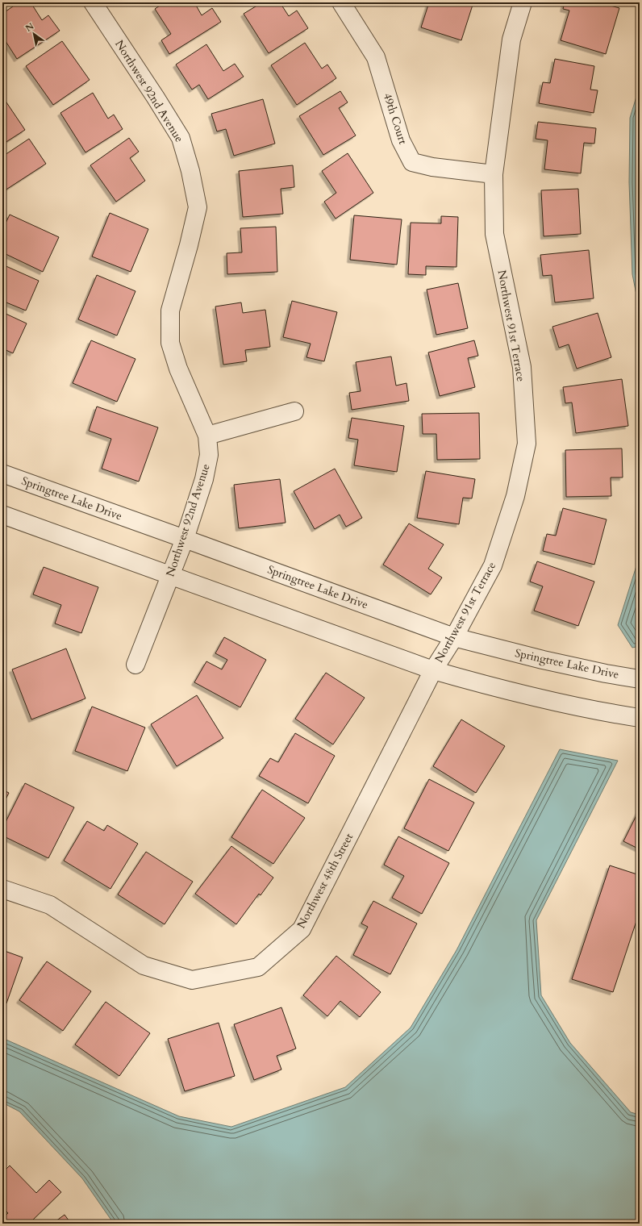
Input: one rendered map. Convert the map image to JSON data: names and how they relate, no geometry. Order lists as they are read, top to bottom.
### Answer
{
  "streets": {
    "street": [
      "Northwest 92nd Avenue",
      "49th Court",
      "Northwest 91st Terrace",
      "Springtree Lake Drive",
      "Northwest 48th Street"
    ]
  },
  "crossings": [
    ["Northwest 92nd Avenue", "Springtree Lake Drive"],
    ["49th Court", "Northwest 91st Terrace"],
    ["Northwest 91st Terrace", "Springtree Lake Drive"],
    ["Northwest 91st Terrace", "Northwest 48th Street"]
  ],
  "north": "top left"
}
